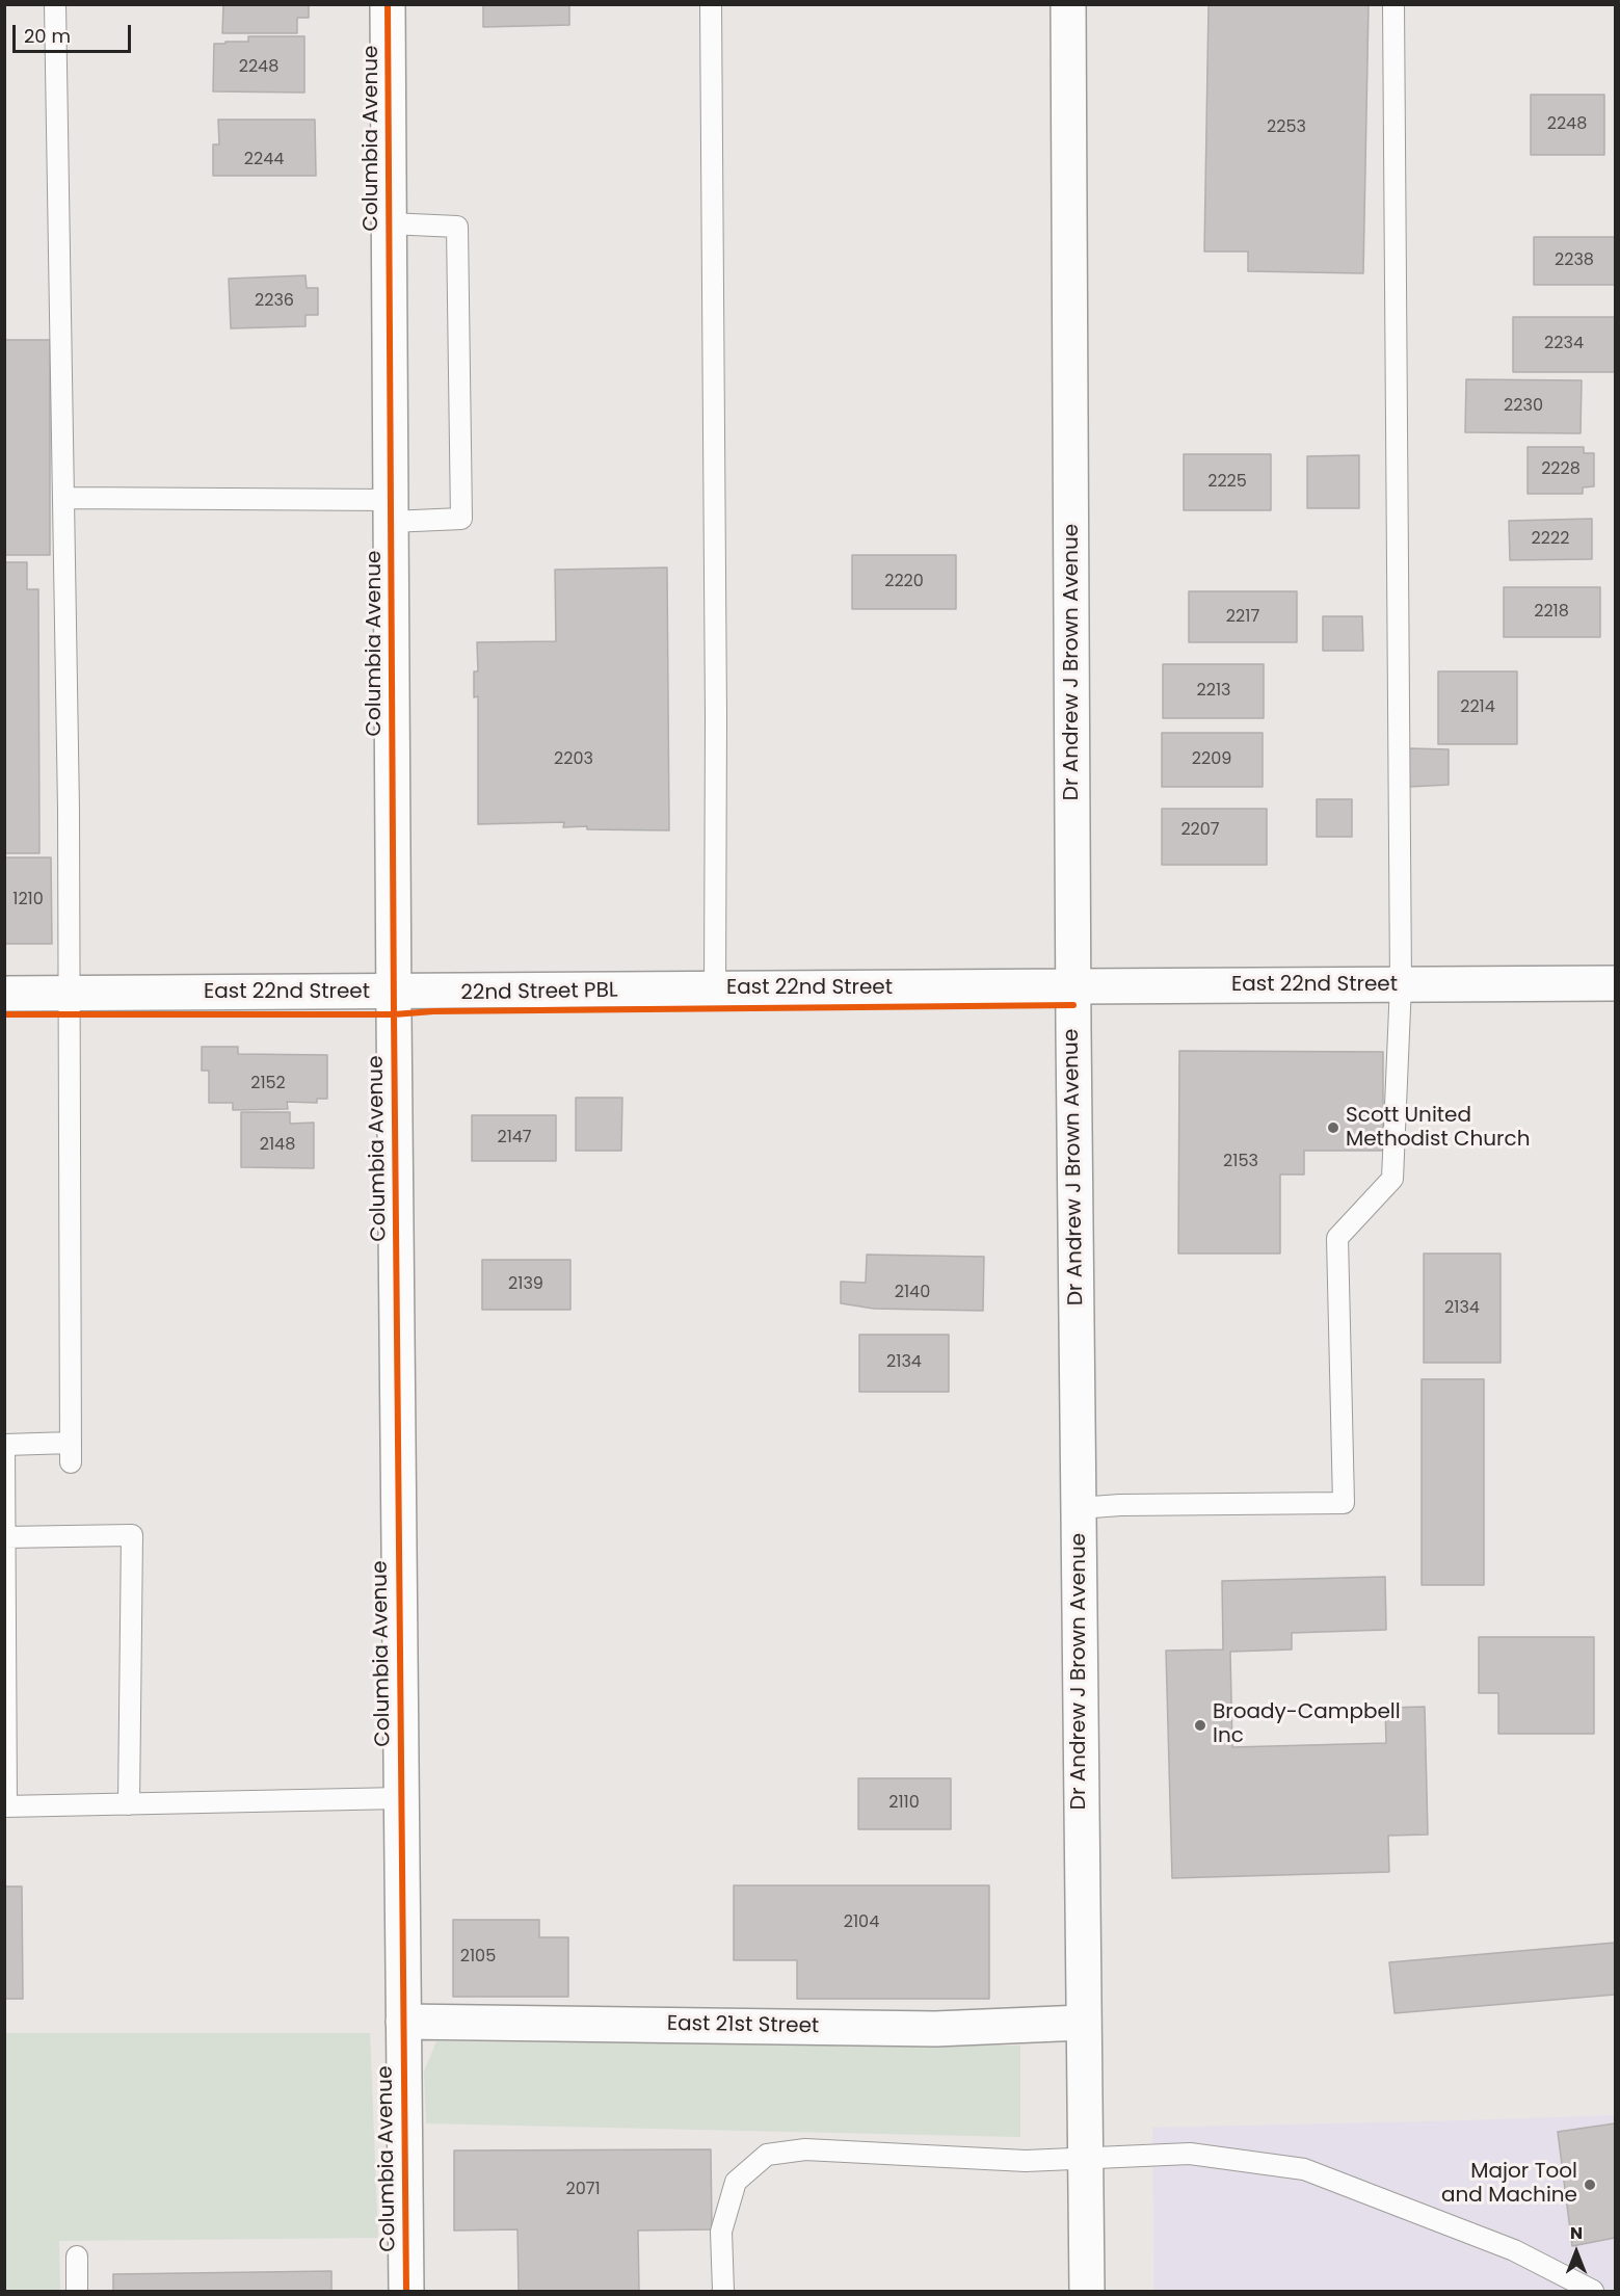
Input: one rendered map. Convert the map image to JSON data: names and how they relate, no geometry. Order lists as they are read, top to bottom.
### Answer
{
  "streets": {
    "street": [
      "Columbia Avenue",
      "Dr Andrew J Brown Avenue",
      "East 22nd Street",
      "East 21st Street"
    ],
    "cycle path": ["22nd Street PBL"]
  },
  "crossings": [
    ["Columbia Avenue", "East 22nd Street"],
    ["Columbia Avenue", "East 21st Street"],
    ["Dr Andrew J Brown Avenue", "East 22nd Street"],
    ["Dr Andrew J Brown Avenue", "East 21st Street"]
  ],
  "places": ["Scott United Methodist Church", "Broady-Campbell Inc", "Major Tool and Machine"],
  "house_numbers": [
    "2248",
    "2248",
    "2253",
    "2244",
    "2238",
    "2236",
    "2234",
    "2230",
    "2228",
    "2225",
    "2222",
    "2220",
    "2218",
    "2217",
    "2213",
    "2214",
    "2203",
    "2209",
    "2207",
    "1210",
    "2152",
    "2147",
    "2148",
    "2153",
    "2139",
    "2140",
    "2134",
    "2134",
    "2110",
    "2104",
    "2105",
    "2071"
  ],
  "scale_bar": "20 m",
  "north": "top"
}
